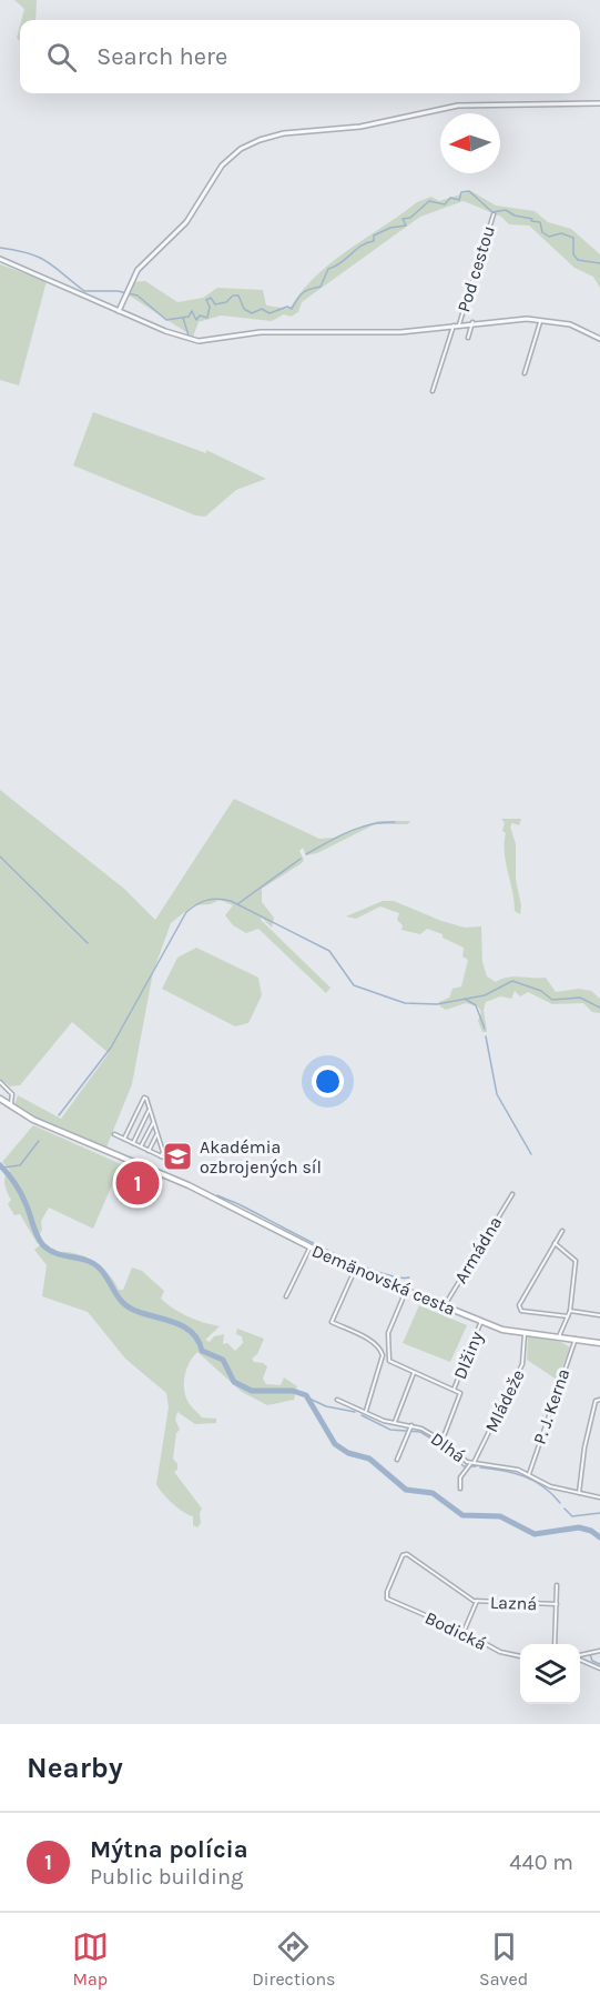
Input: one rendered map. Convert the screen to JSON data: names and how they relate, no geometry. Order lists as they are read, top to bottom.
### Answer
{
  "streets": {
    "main road": ["Demänovská cesta"],
    "street": [
      "Pod cestou",
      "Armádna",
      "Dlžiny",
      "Mládeže",
      "P. J. Kerna",
      "Dlhá",
      "Lazná",
      "Bodická"
    ]
  },
  "crossings": [
    ["Armádna", "Demänovská cesta"],
    ["Demänovská cesta", "Dlžiny"],
    ["Demänovská cesta", "Mládeže"],
    ["Demänovská cesta", "P. J. Kerna"],
    ["Dlžiny", "Dlhá"],
    ["Mládeže", "Dlhá"],
    ["P. J. Kerna", "Dlhá"],
    ["Lazná", "Bodická"]
  ],
  "places": {
    "school or university": ["Akadémia ozbrojených síl"]
  },
  "north": "left",
  "page": {
    "search": "Search here",
    "pins": "1",
    "heading": "Nearby",
    "list": [
      {
        "mark": "1",
        "name": "Mýtna polícia",
        "note": "Public building",
        "value": "440 m"
      }
    ],
    "nav": ["Map", "Directions", "Saved"]
  }
}
